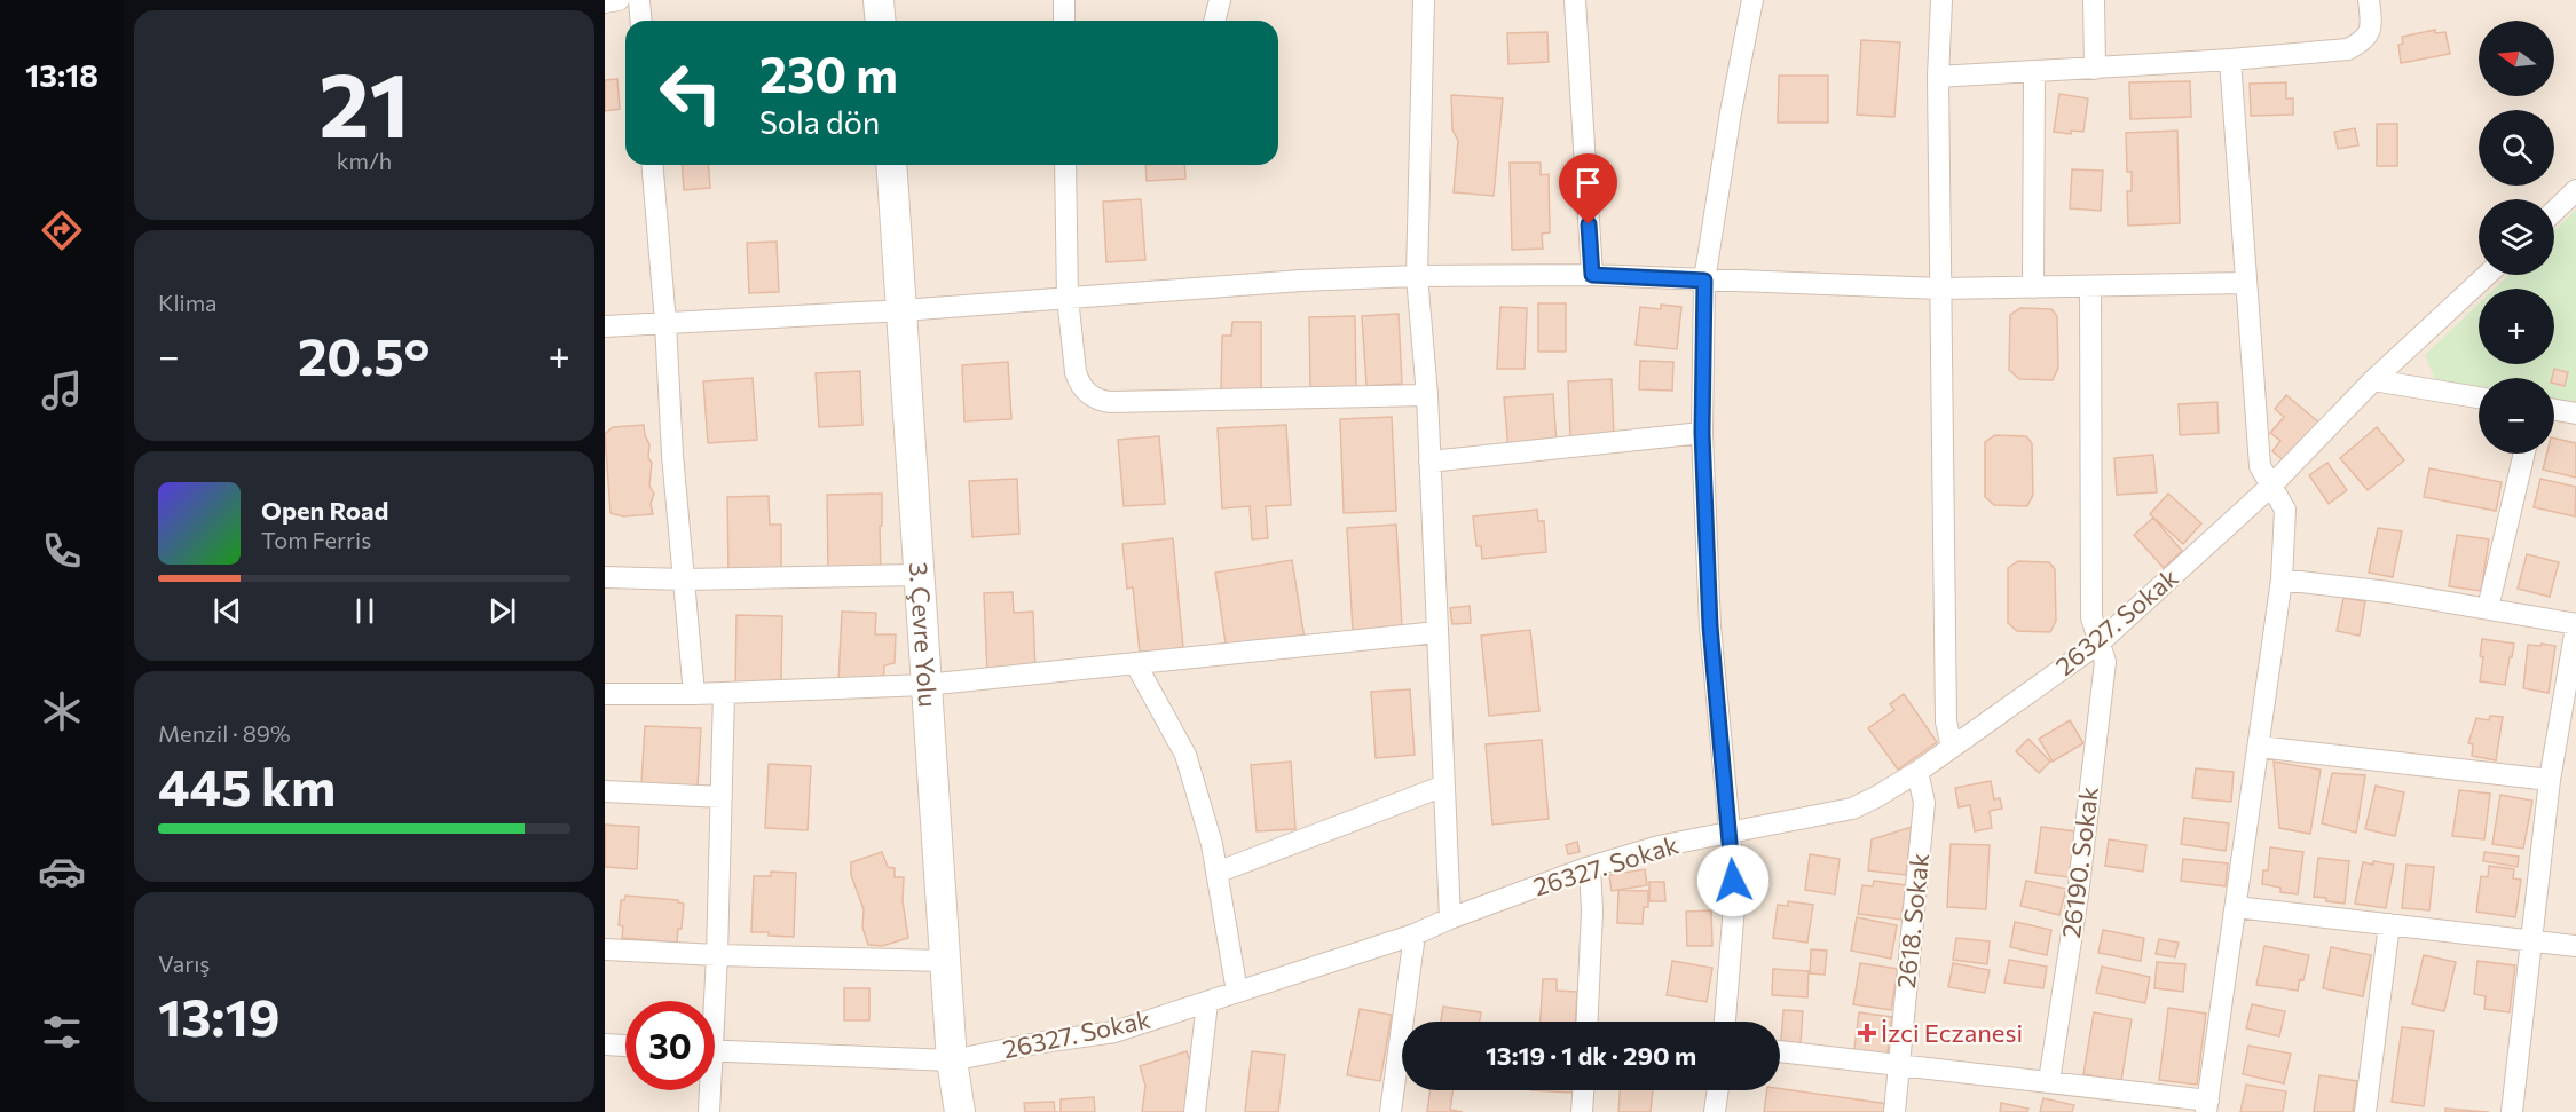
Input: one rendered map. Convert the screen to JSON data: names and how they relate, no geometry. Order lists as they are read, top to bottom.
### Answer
{
  "streets": {
    "main road": ["3. Çevre Yolu"],
    "street": ["26327. Sokak", "26190. Sokak", "2618. Sokak"]
  },
  "crossings": [
    ["26327. Sokak", "3. Çevre Yolu"],
    ["26327. Sokak", "26190. Sokak"],
    ["26327. Sokak", "2618. Sokak"]
  ],
  "places": {
    "health": ["İzci Eczanesi"]
  },
  "north": "left",
  "page": {
    "tabs": "13:18",
    "tile": [
      ["21", "km/h"],
      "Klima",
      ["Menzil · 89%", "445 km"],
      ["Varış", "13:19"]
    ],
    "map_buttons": ["+", "−"],
    "turn": ["230 m", "Sola dön"],
    "heat": ["−", "20.5°", "+"],
    "song": ["Open Road", "Tom Ferris"],
    "limit": "30",
    "trip": "13:19 · 1 dk · 290 m"
  }
}
